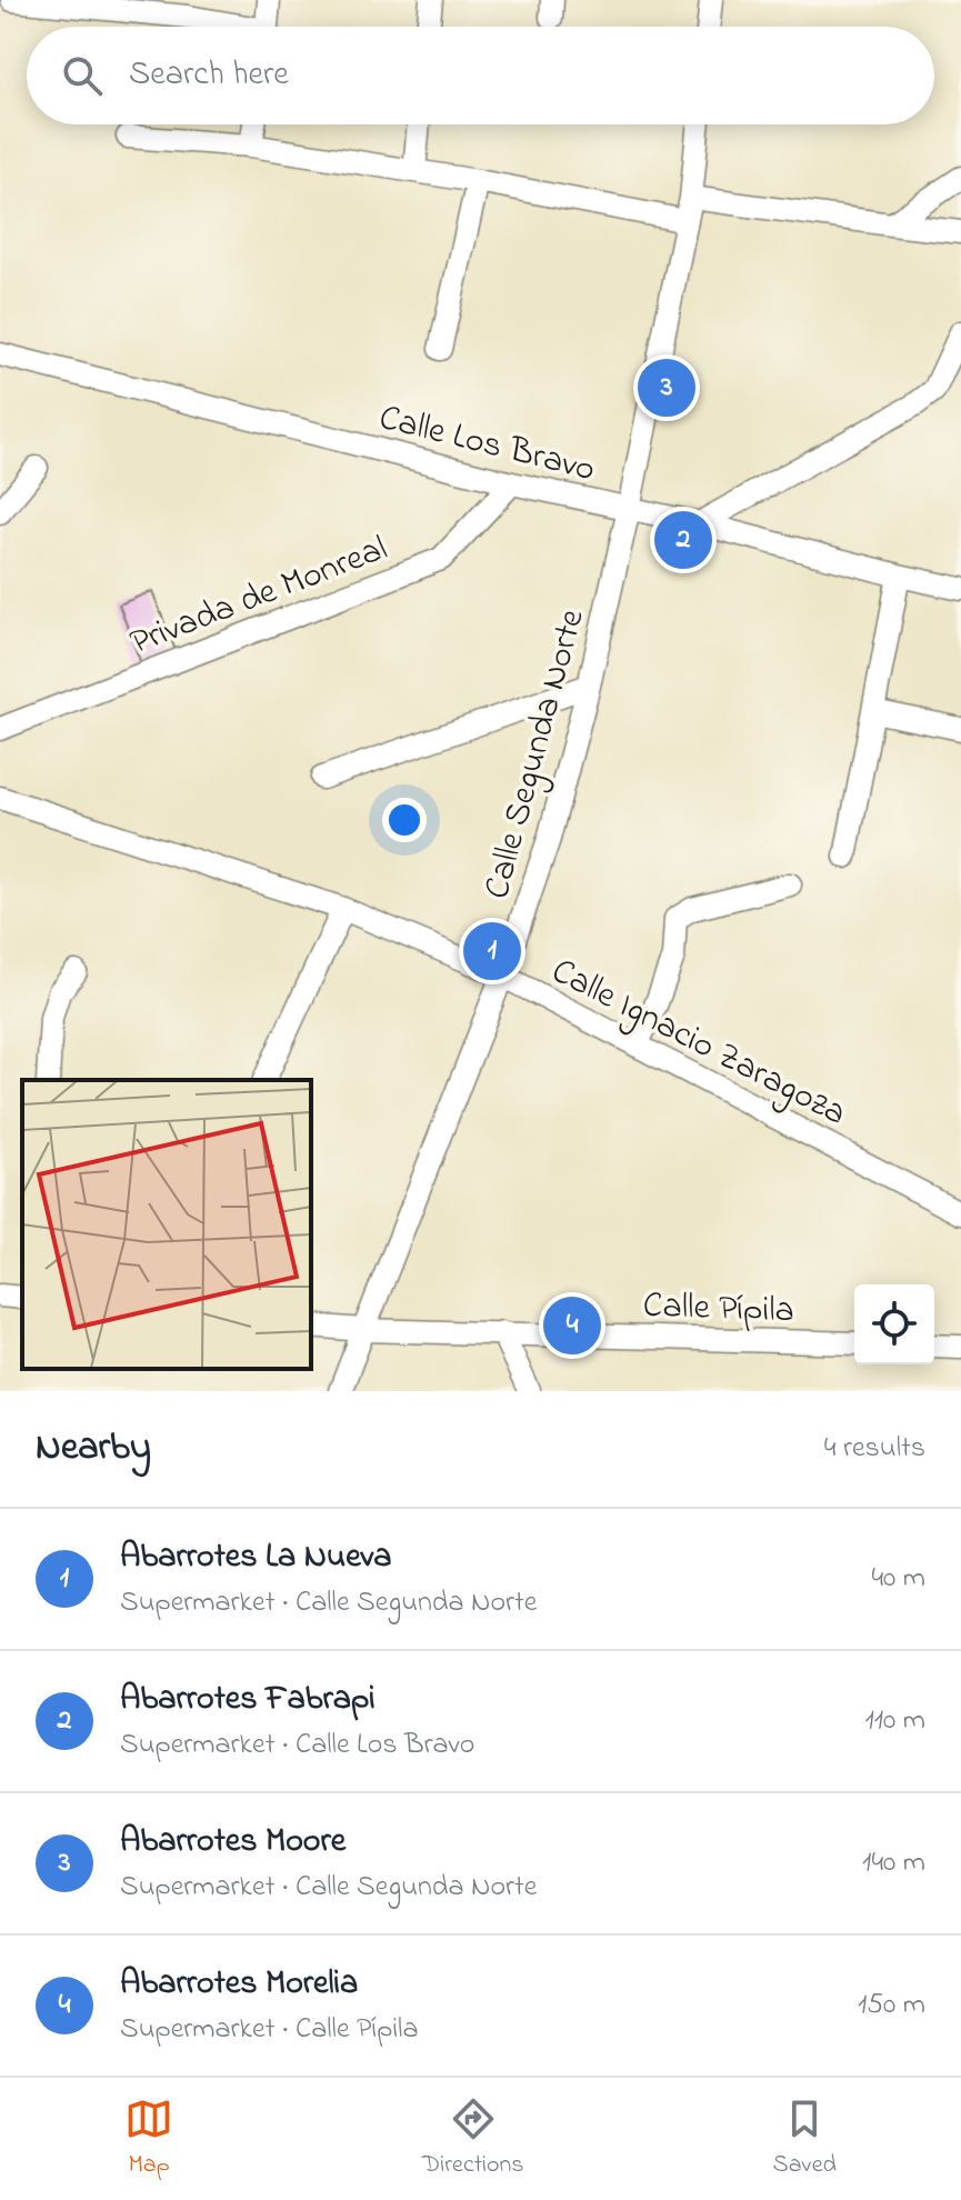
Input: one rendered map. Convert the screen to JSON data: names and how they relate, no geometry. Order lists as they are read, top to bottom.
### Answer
{
  "streets": {
    "street": [
      "Calle Los Bravo",
      "Privada de Monreal",
      "Calle Segunda Norte",
      "Calle Ignacio Zaragoza",
      "Calle Pípila"
    ]
  },
  "crossings": [
    ["Calle Los Bravo", "Privada de Monreal"],
    ["Calle Los Bravo", "Calle Segunda Norte"],
    ["Calle Segunda Norte", "Calle Ignacio Zaragoza"],
    ["Calle Segunda Norte", "Calle Pípila"]
  ],
  "page": {
    "search": "Search here",
    "pins": [
      "3",
      "2",
      "1",
      "4"
    ],
    "heading": ["Nearby", "4 results"],
    "list": [
      {
        "mark": "1",
        "name": "Abarrotes La Nueva",
        "note": "Supermarket · Calle Segunda Norte",
        "value": "40 m"
      },
      {
        "mark": "2",
        "name": "Abarrotes Fabrapi",
        "note": "Supermarket · Calle Los Bravo",
        "value": "110 m"
      },
      {
        "mark": "3",
        "name": "Abarrotes Moore",
        "note": "Supermarket · Calle Segunda Norte",
        "value": "140 m"
      },
      {
        "mark": "4",
        "name": "Abarrotes Morelia",
        "note": "Supermarket · Calle Pípila",
        "value": "150 m"
      }
    ],
    "nav": ["Map", "Directions", "Saved"]
  }
}
